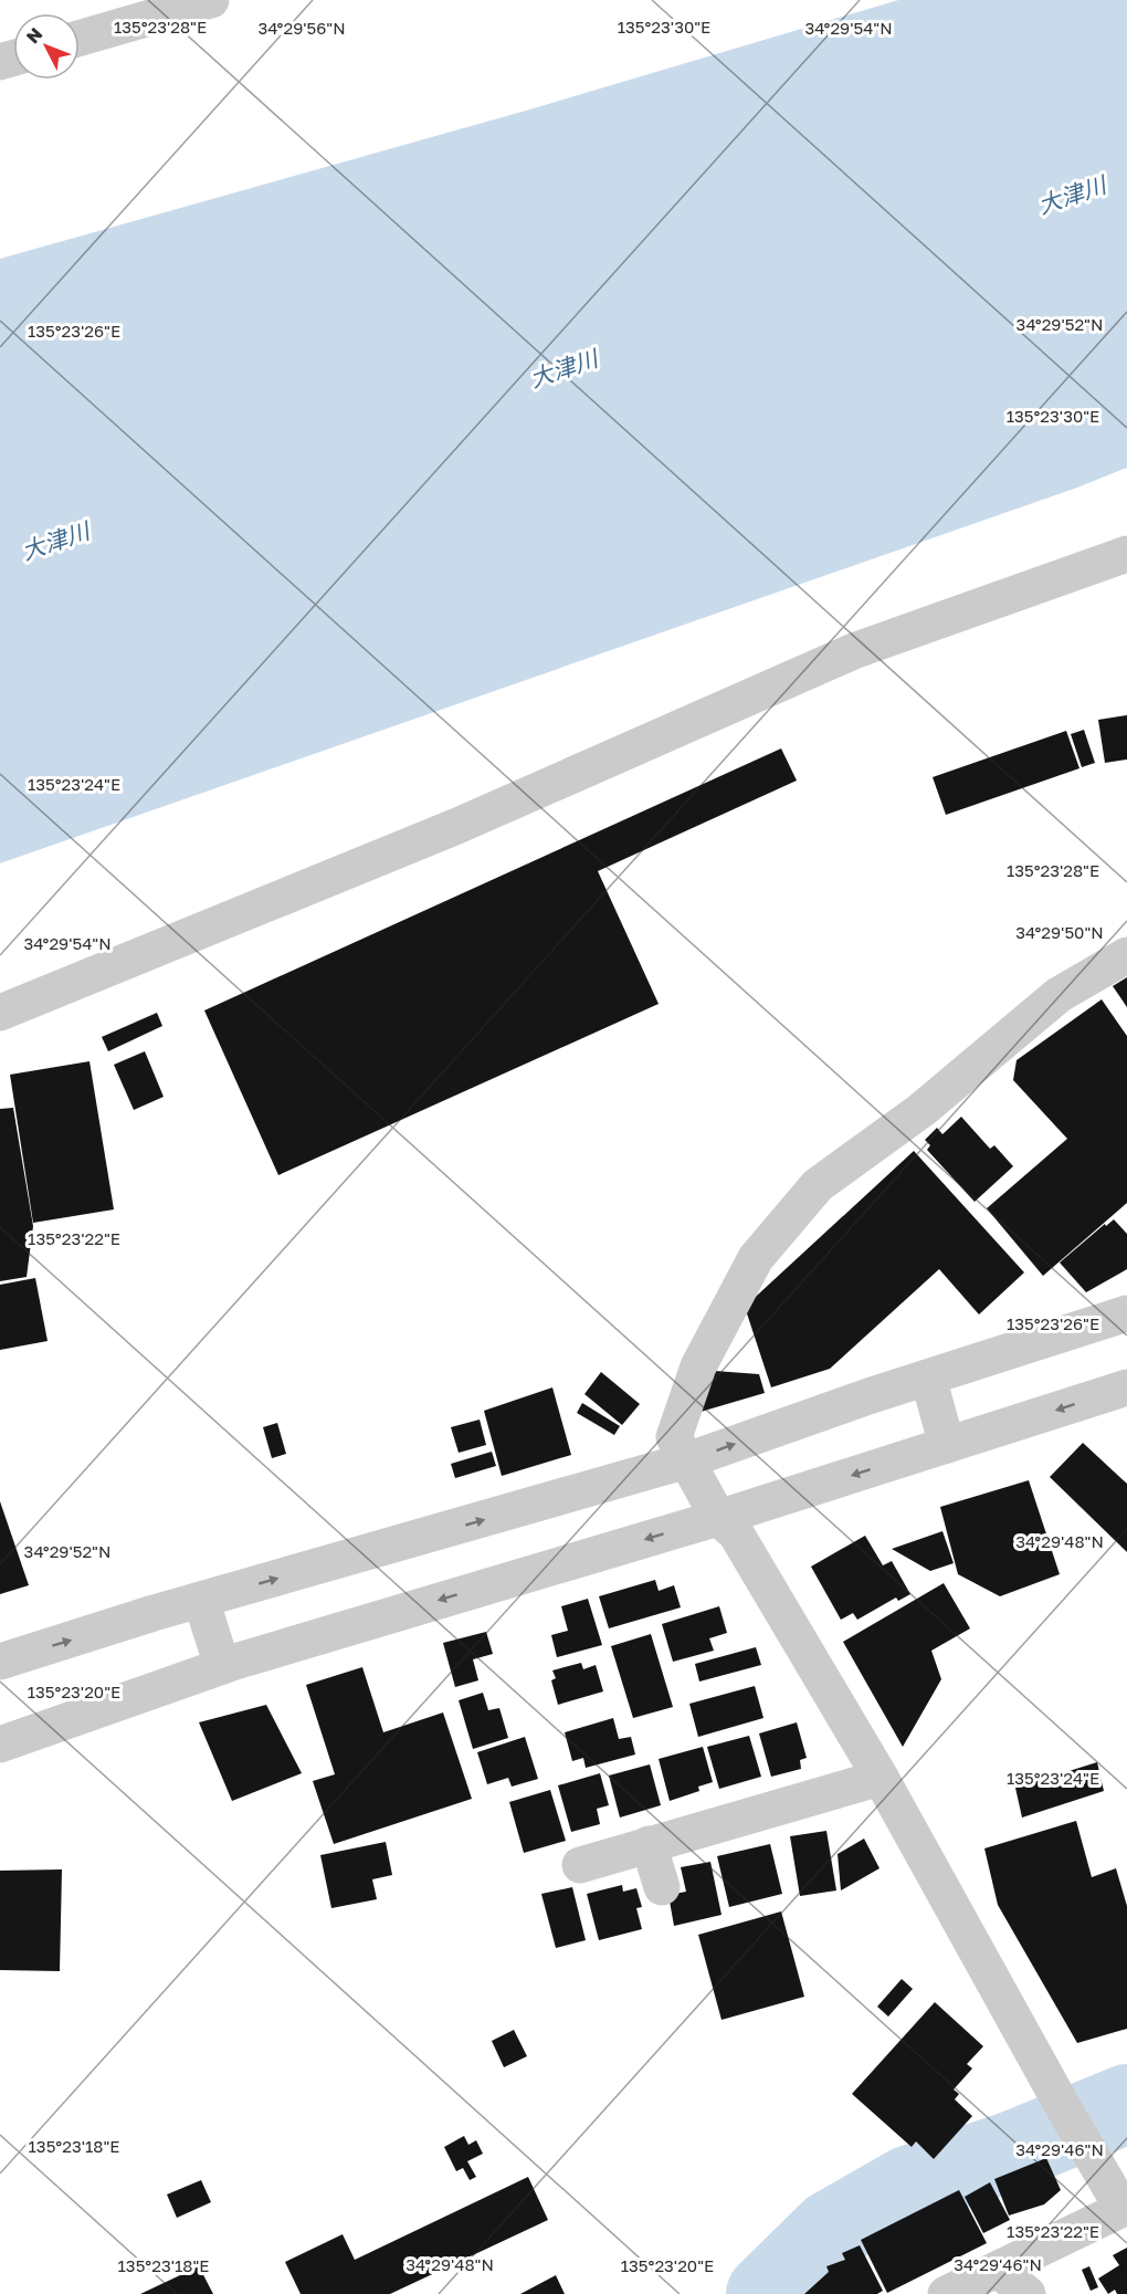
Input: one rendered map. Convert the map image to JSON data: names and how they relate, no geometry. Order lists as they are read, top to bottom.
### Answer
{
  "water": ["大津川"],
  "north": "top left",
  "coordinates": [
    "135°23'28\"E",
    "135°23'30\"E",
    "34°29'56\"N",
    "34°29'54\"N",
    "34°29'52\"N",
    "135°23'26\"E",
    "135°23'24\"E",
    "34°29'50\"N",
    "135°23'22\"E",
    "34°29'48\"N",
    "135°23'20\"E",
    "135°23'18\"E",
    "34°29'46\"N"
  ]
}
